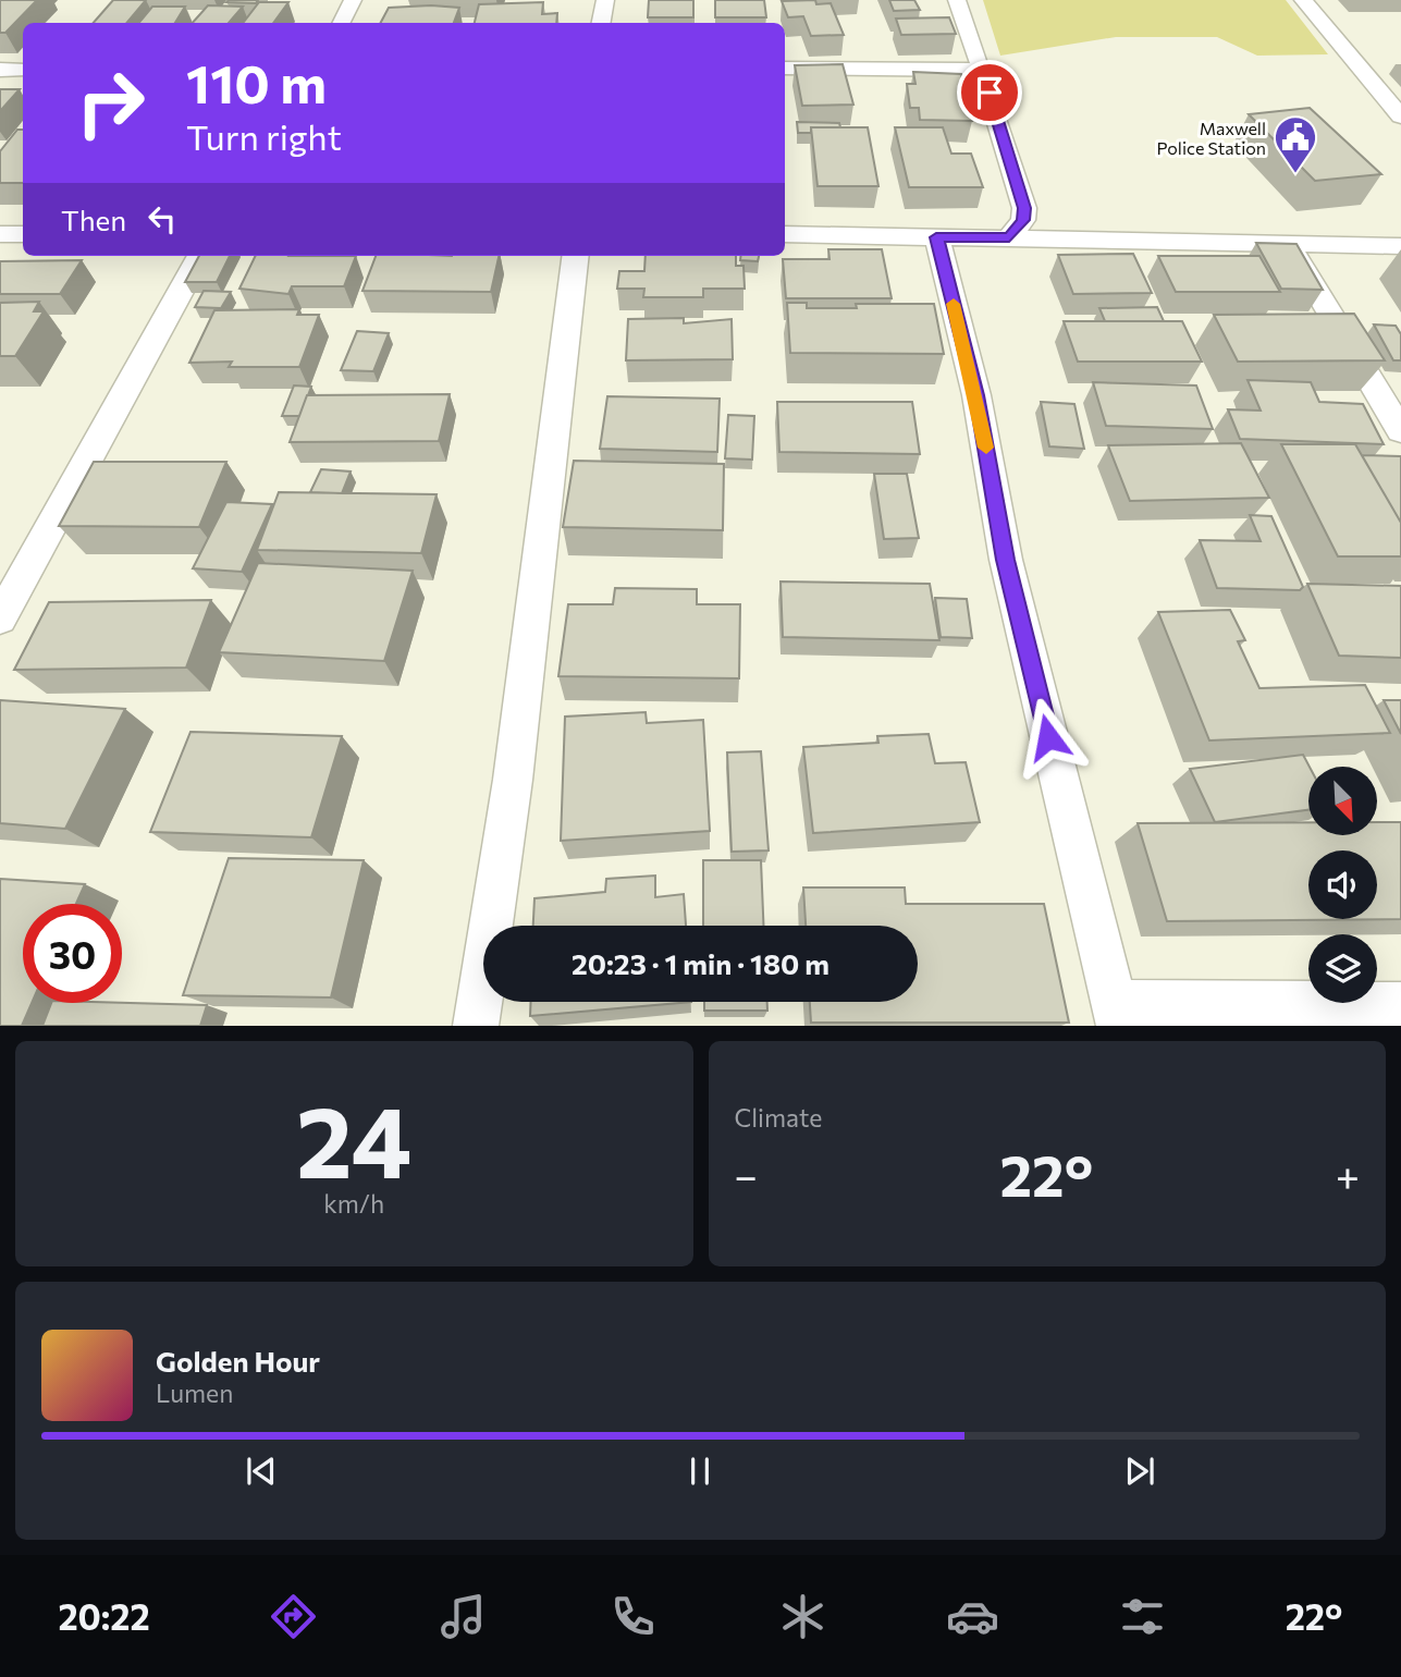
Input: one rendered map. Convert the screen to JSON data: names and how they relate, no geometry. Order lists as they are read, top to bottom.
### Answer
{
  "places": {
    "public building": ["Maxwell Police Station"]
  },
  "north": "bottom right",
  "page": {
    "turn": ["110 m", "Turn right"],
    "then": "Then",
    "limit": "30",
    "trip": "20:23 · 1 min · 180 m",
    "tile": [
      ["24", "km/h"],
      "Climate"
    ],
    "heat": ["−", "22°", "+"],
    "song": ["Golden Hour", "Lumen"],
    "tabs": ["20:22", "22°"]
  }
}
